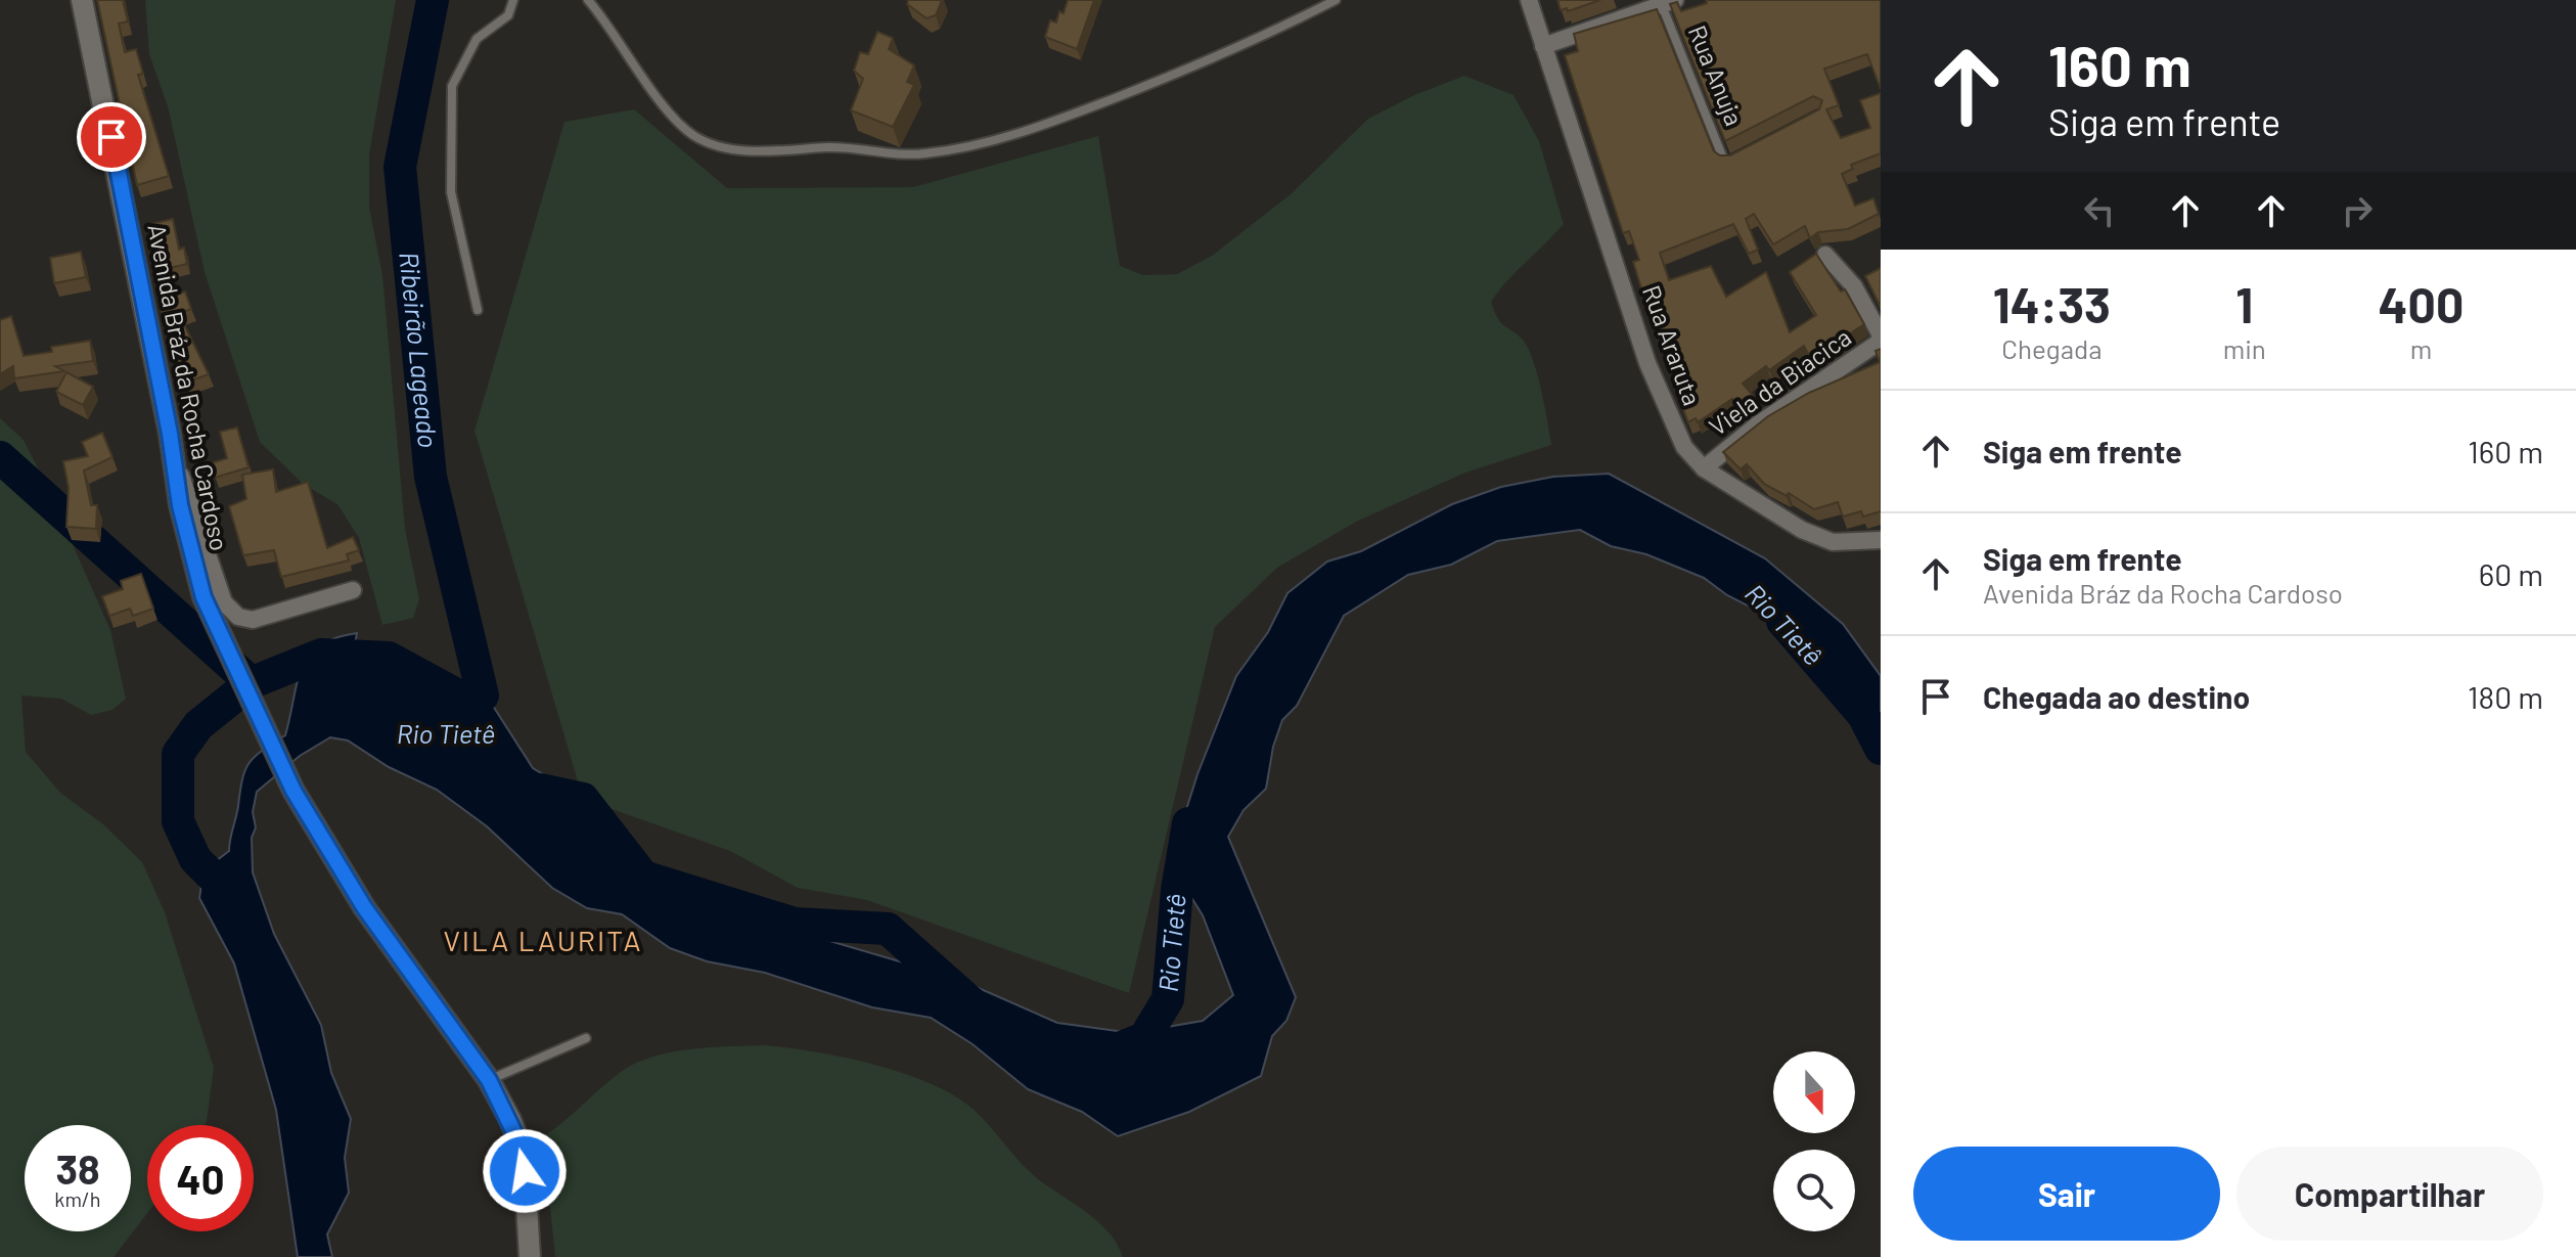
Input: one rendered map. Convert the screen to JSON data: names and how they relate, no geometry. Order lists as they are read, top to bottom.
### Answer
{
  "streets": {
    "street": ["Rua Araruta", "Viela da Biacica", "Avenida Bráz da Rocha Cardoso"],
    "lane": ["Rua Anuja"]
  },
  "crossings": [
    ["Rua Araruta", "Viela da Biacica"]
  ],
  "districts": ["VILA LAURITA"],
  "water": ["Ribeirão Lageado", "Rio Tietê"],
  "north": "bottom",
  "page": {
    "turn": ["160 m", "Siga em frente"],
    "eta": [
      "14:33",
      "Chegada",
      "1",
      "min",
      "400",
      "m"
    ],
    "list": [
      {
        "name": "Siga em frente",
        "value": "160 m"
      },
      {
        "name": "Siga em frente",
        "note": "Avenida Bráz da Rocha Cardoso",
        "value": "60 m"
      },
      {
        "name": "Chegada ao destino",
        "value": "180 m"
      }
    ],
    "speed": "38 km/h",
    "limit": "40",
    "buttons": ["Sair", "Compartilhar"]
  }
}
